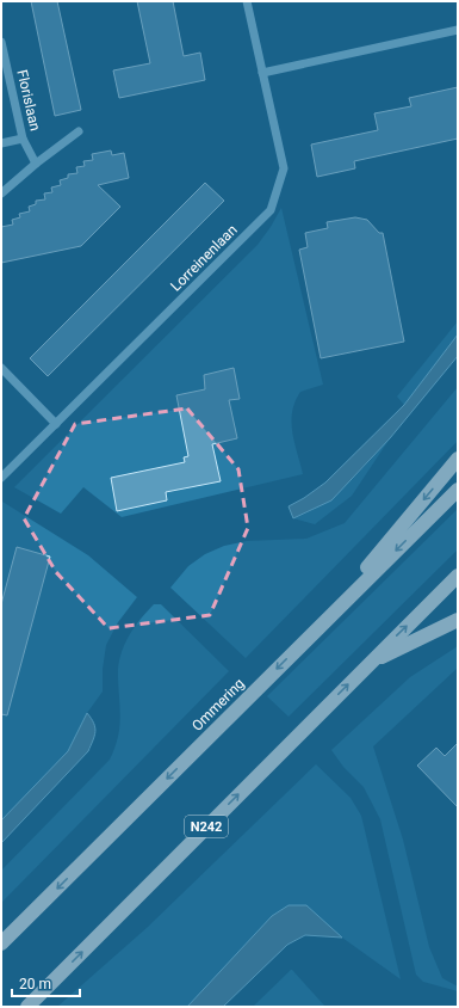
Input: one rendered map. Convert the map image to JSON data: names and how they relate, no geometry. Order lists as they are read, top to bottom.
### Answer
{
  "streets": {
    "highway": ["Ommering", "N242"],
    "street": ["Florislaan", "Lorreinenlaan"]
  },
  "scale_bar": "20 m"
}
